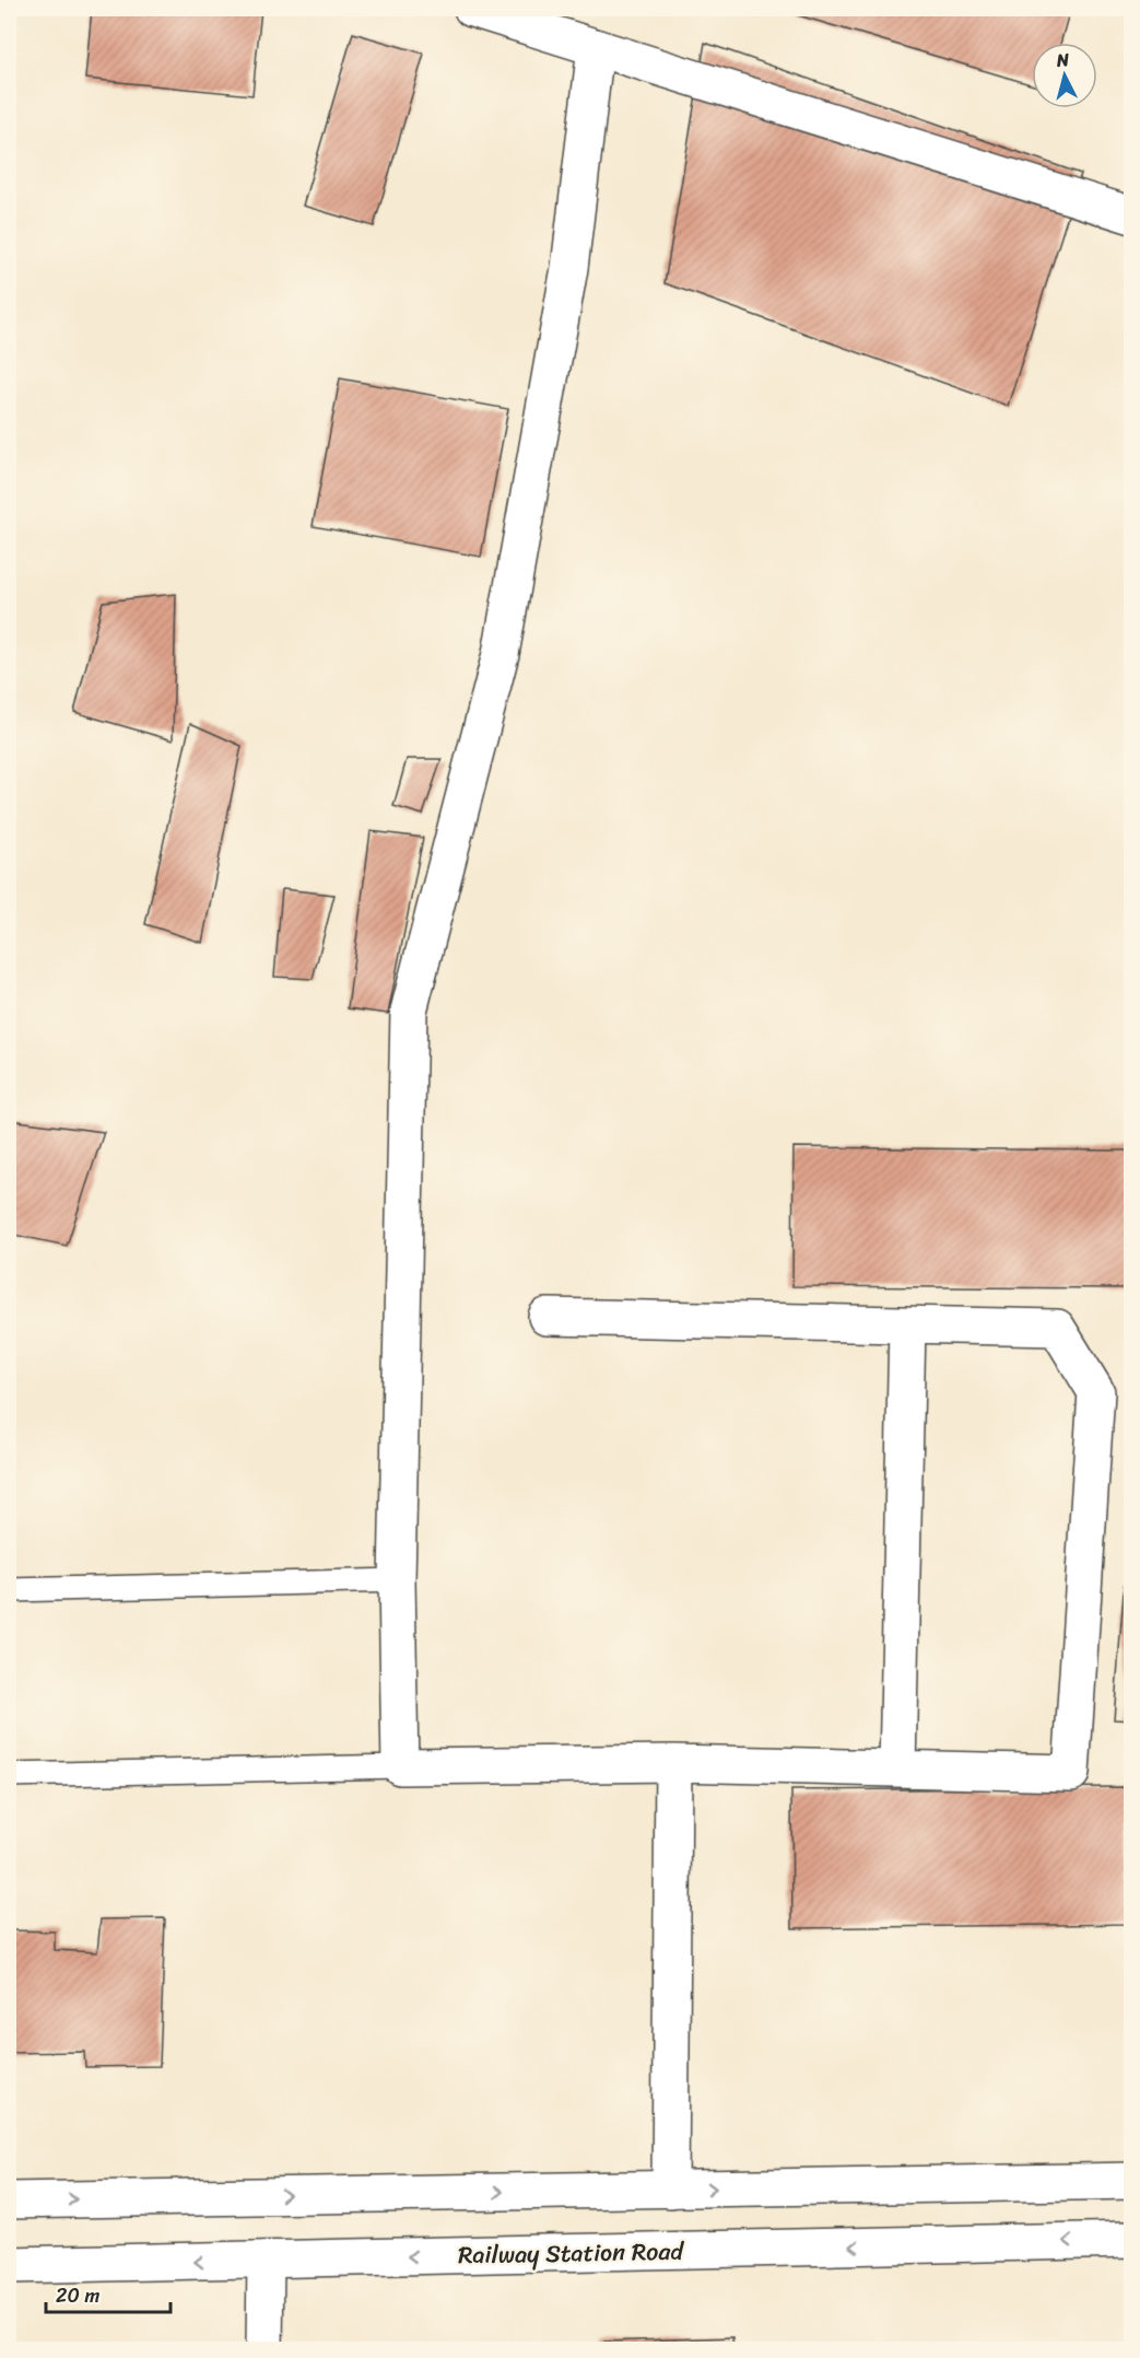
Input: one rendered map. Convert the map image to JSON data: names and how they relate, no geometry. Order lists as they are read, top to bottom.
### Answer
{
  "streets": {
    "street": ["Railway Station Road"]
  },
  "scale_bar": "20 m",
  "north": "top"
}
